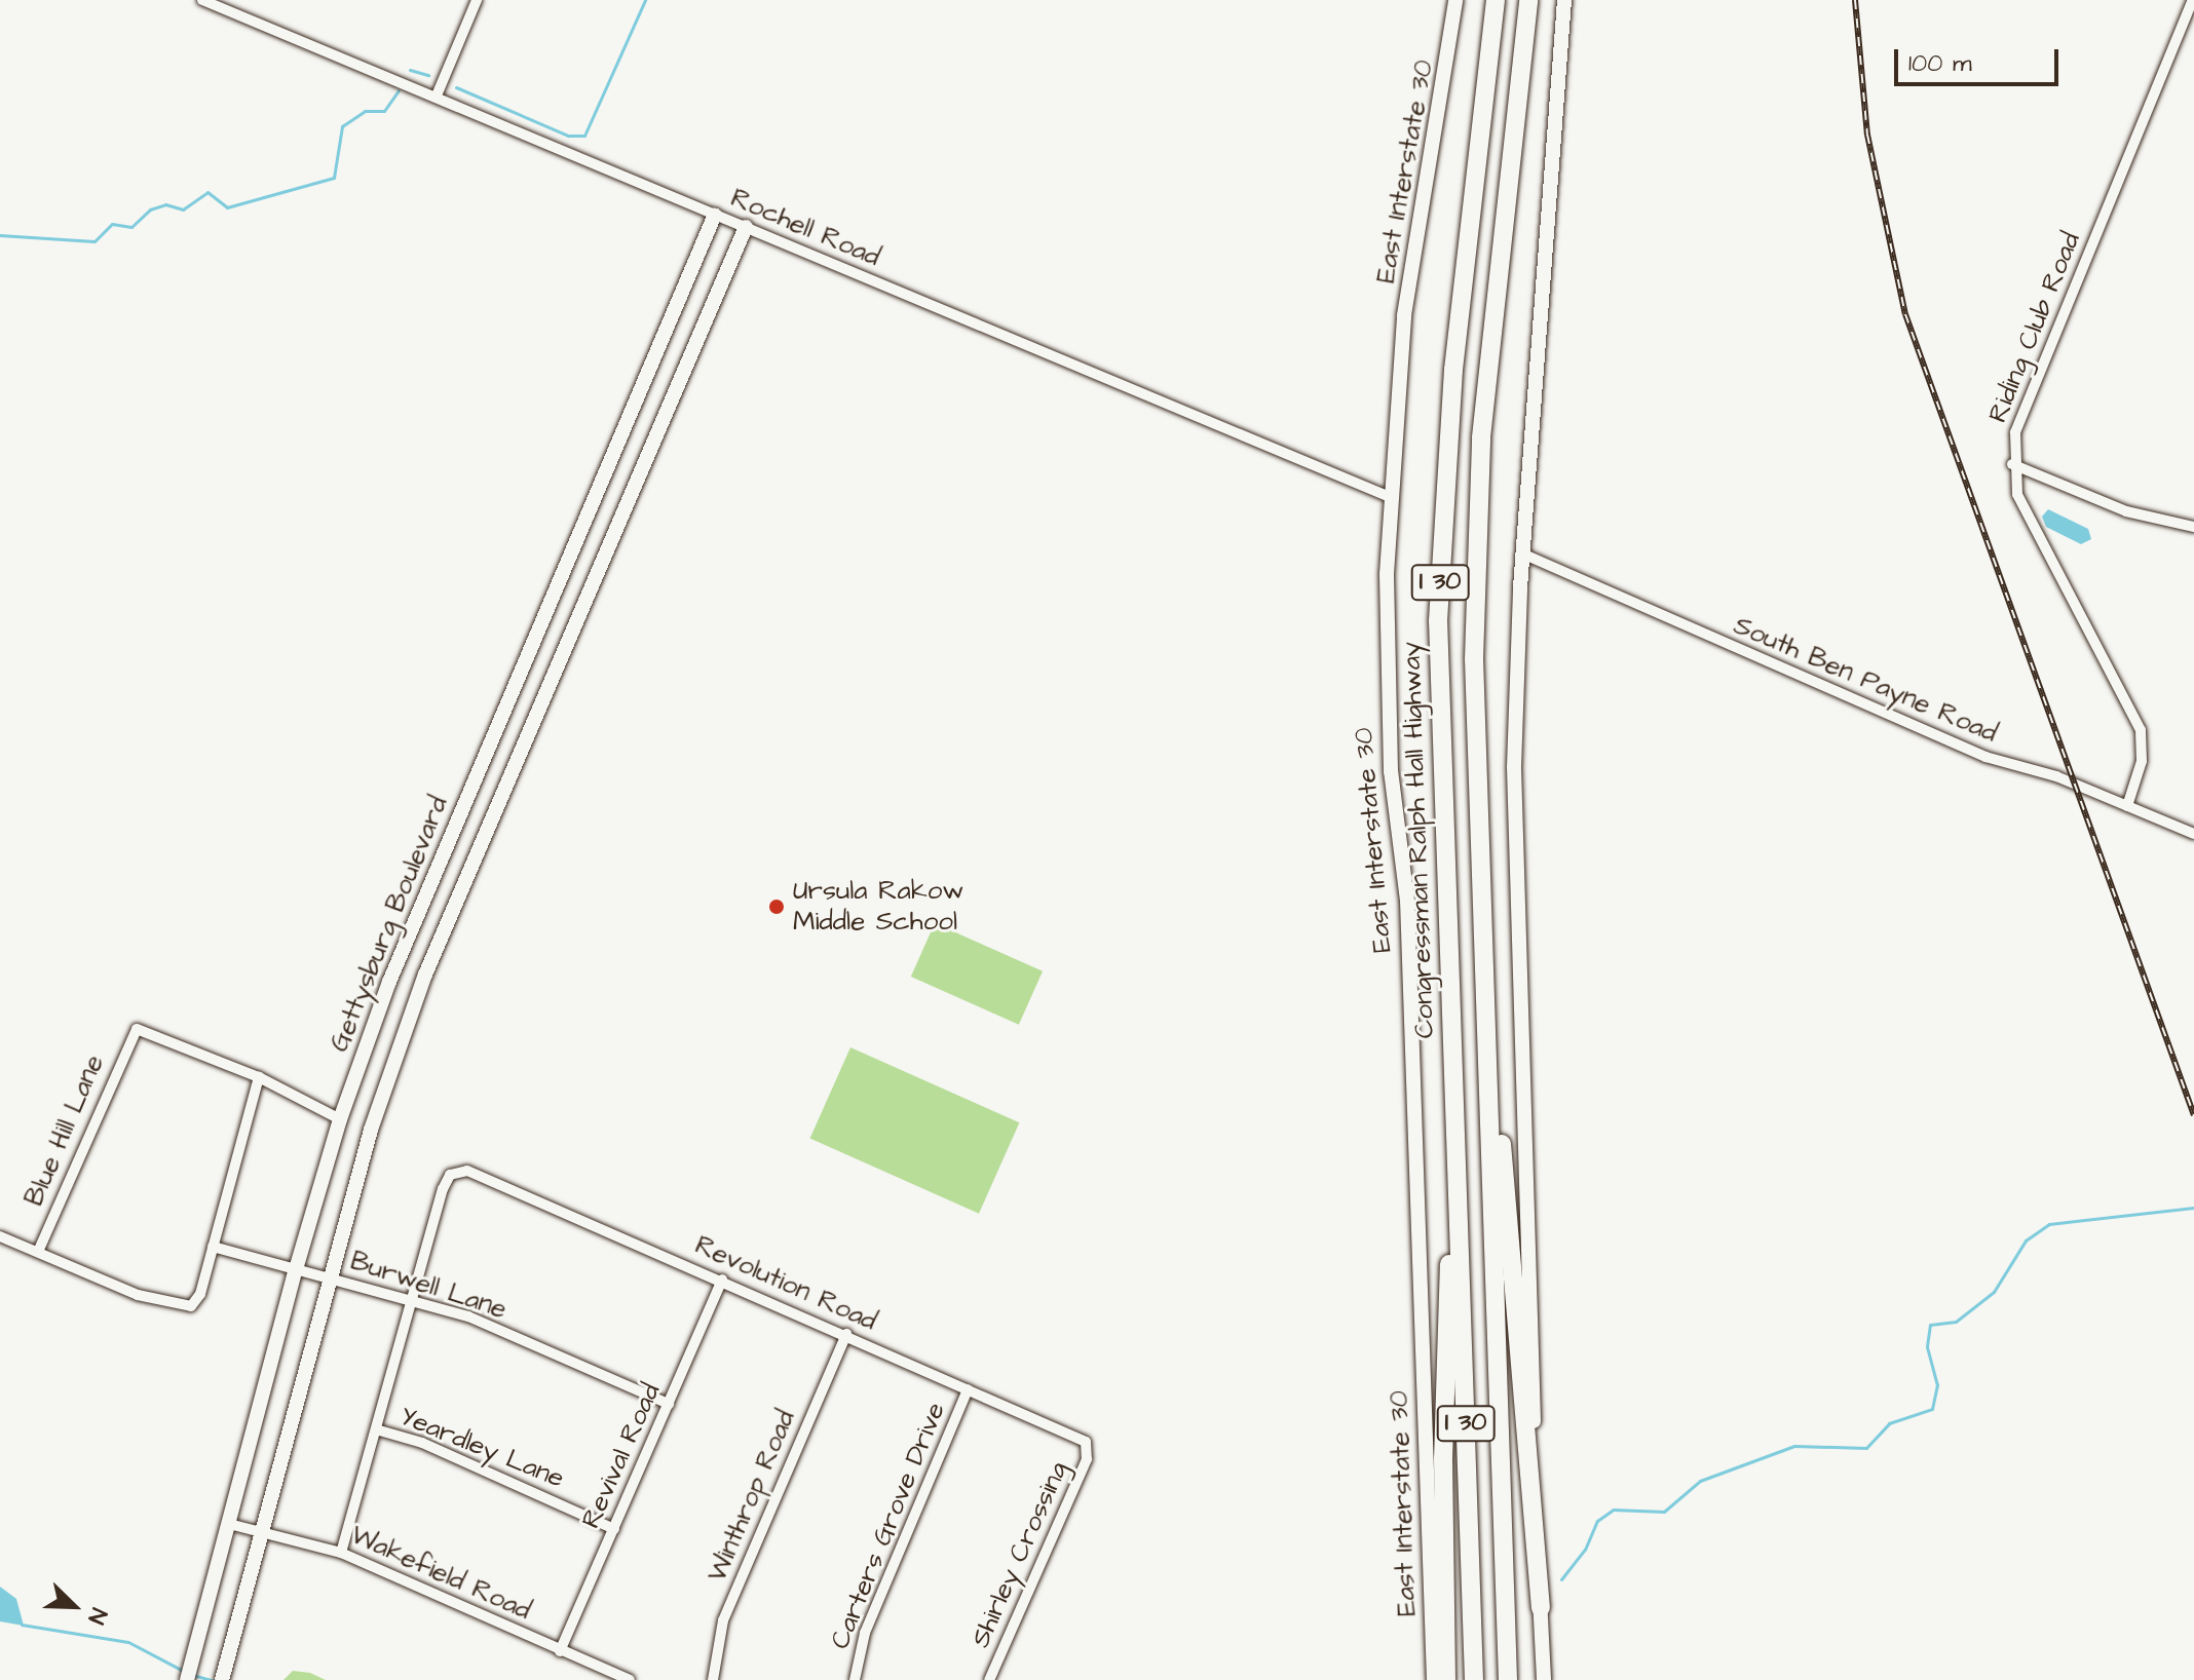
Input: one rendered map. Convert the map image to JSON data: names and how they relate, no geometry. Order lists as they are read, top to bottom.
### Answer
{
  "streets": {
    "highway": ["I 30", "Congressman Ralph Hall Highway"],
    "main road": ["East Interstate 30", "Gettysburg Boulevard"],
    "street": [
      "Rochell Road",
      "Riding Club Road",
      "South Ben Payne Road",
      "Blue Hill Lane",
      "Revolution Road",
      "Burwell Lane",
      "Yeardley Lane",
      "Revival Road",
      "Winthrop Road",
      "Carters Grove Drive",
      "Shirley Crossing",
      "Wakefield Road"
    ]
  },
  "crossings": [
    ["East Interstate 30", "Rochell Road"],
    ["Rochell Road", "Gettysburg Boulevard"],
    ["Riding Club Road", "South Ben Payne Road"],
    ["Gettysburg Boulevard", "Burwell Lane"],
    ["Gettysburg Boulevard", "Wakefield Road"],
    ["Revolution Road", "Burwell Lane"],
    ["Revolution Road", "Revival Road"],
    ["Revolution Road", "Winthrop Road"],
    ["Revolution Road", "Carters Grove Drive"],
    ["Revolution Road", "Shirley Crossing"],
    ["Burwell Lane", "Revival Road"],
    ["Yeardley Lane", "Revival Road"],
    ["Revival Road", "Wakefield Road"]
  ],
  "places": ["Ursula Rakow Middle School"],
  "scale_bar": "100 m",
  "north": "bottom right"
}
